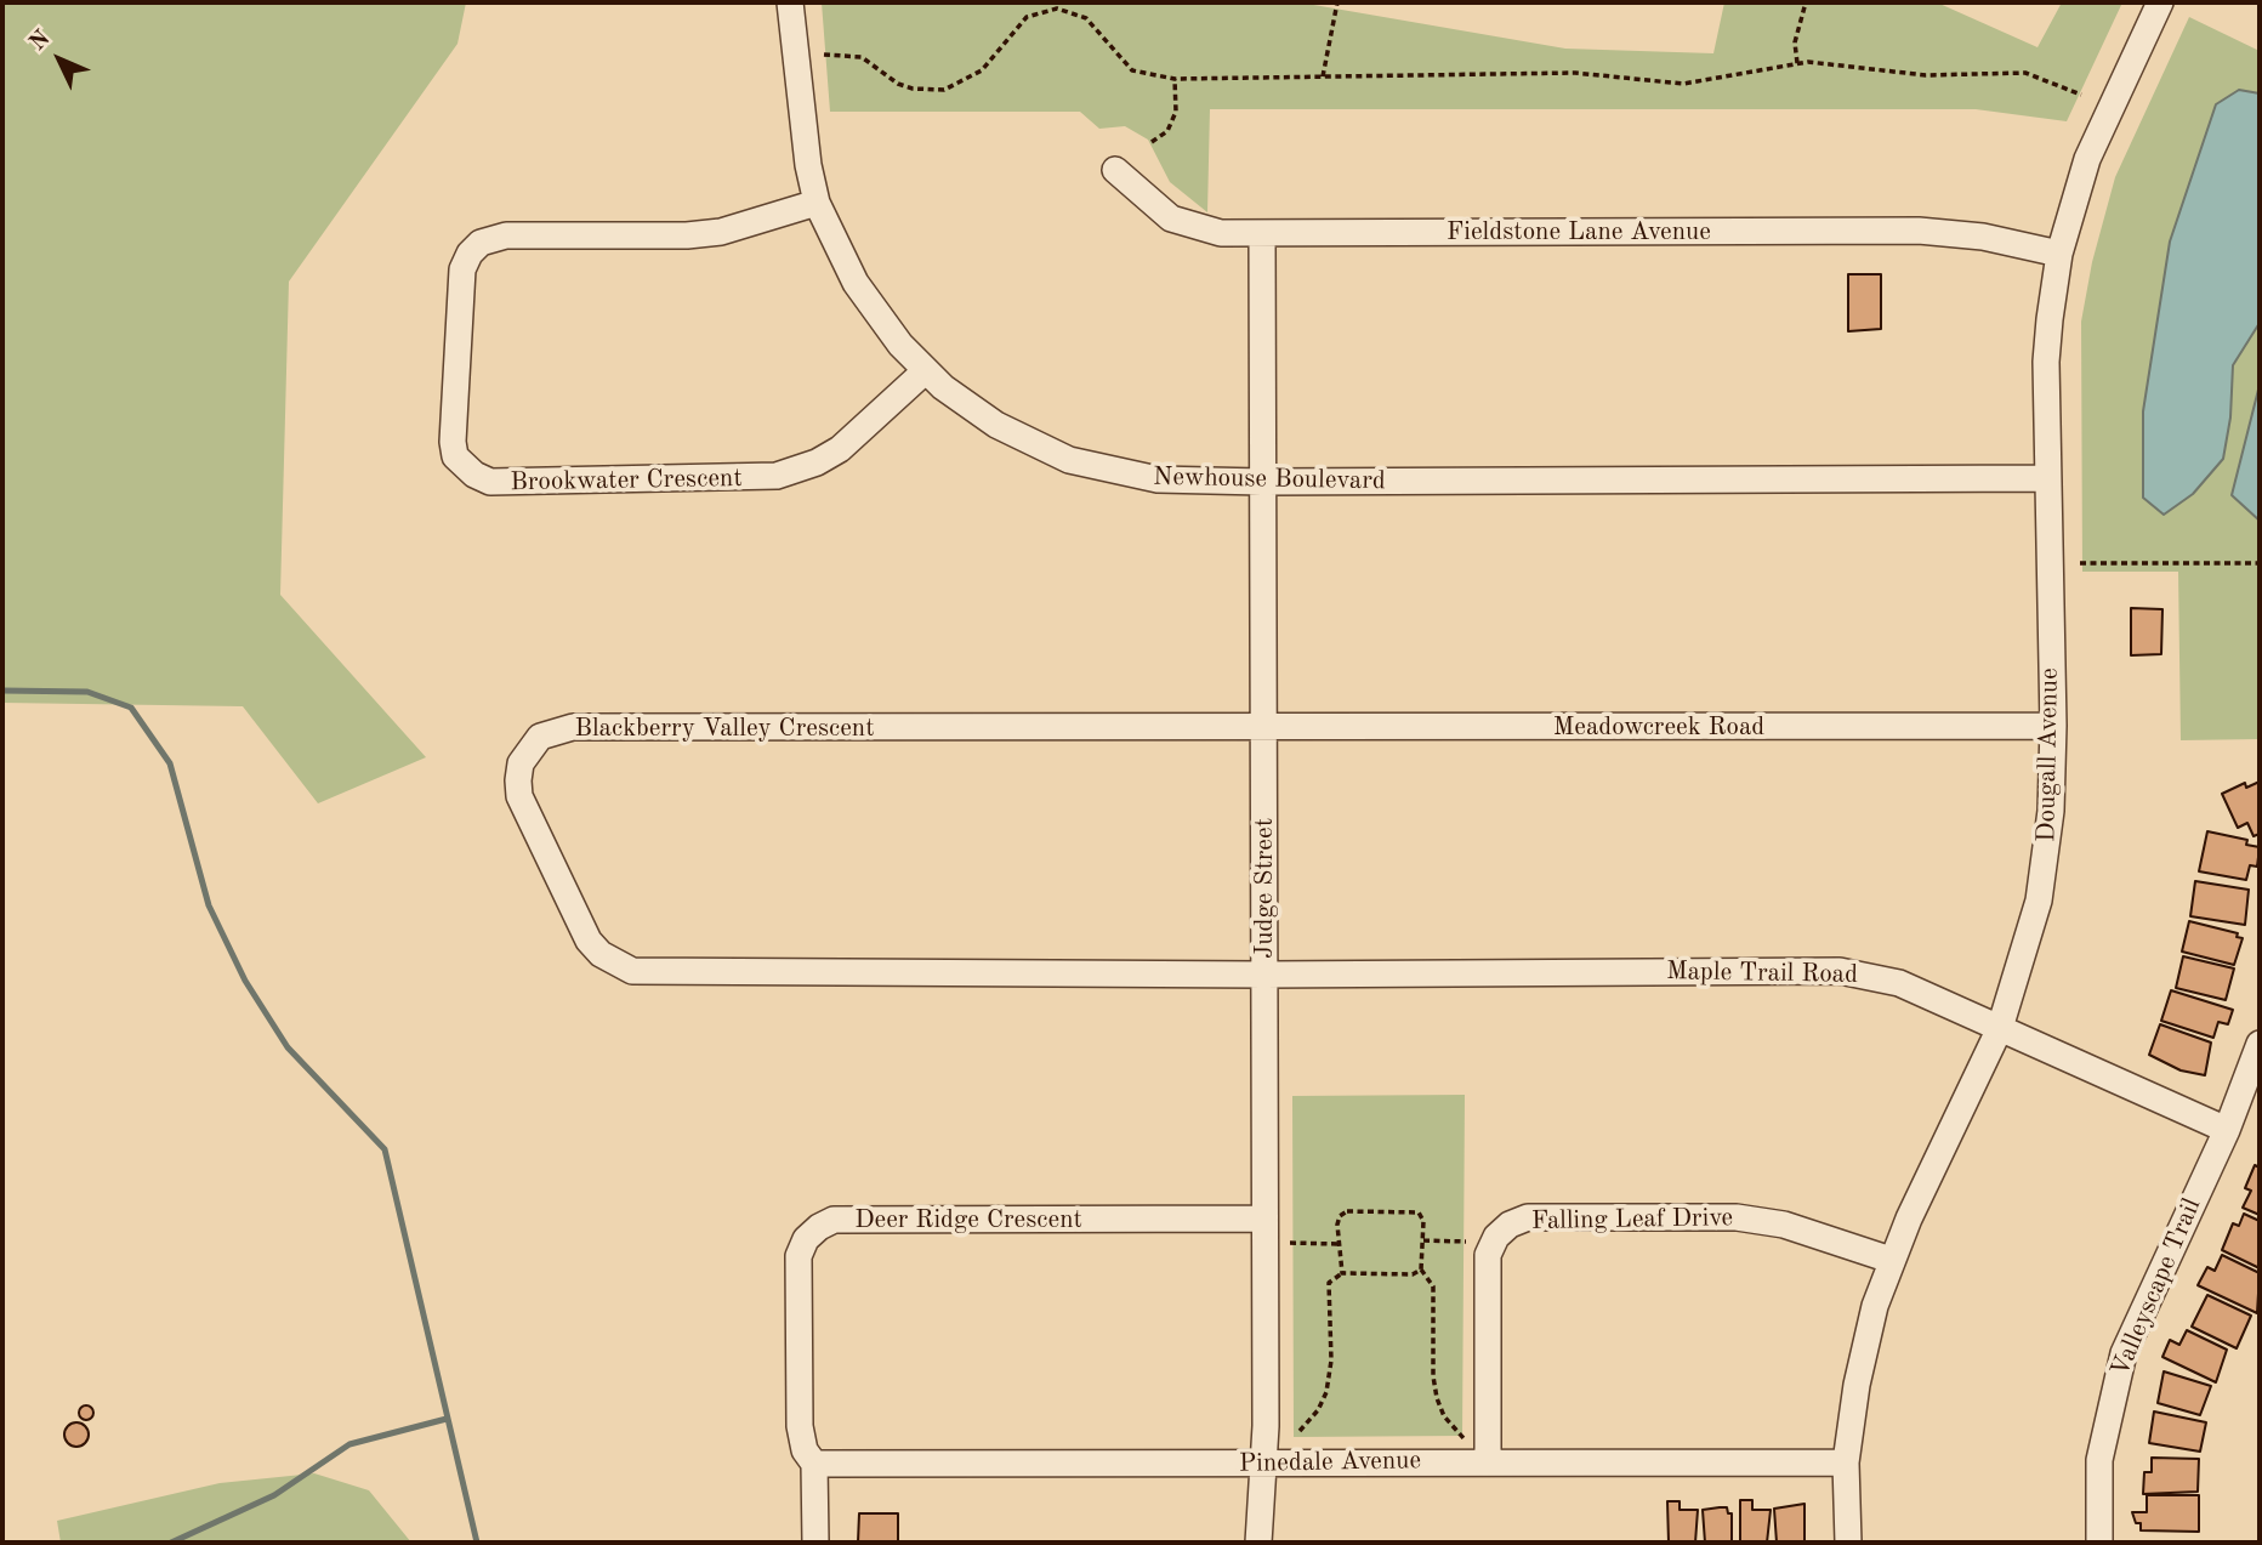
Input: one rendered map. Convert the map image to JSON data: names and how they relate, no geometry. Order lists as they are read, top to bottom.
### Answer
{
  "streets": {
    "street": [
      "Fieldstone Lane Avenue",
      "Newhouse Boulevard",
      "Brookwater Crescent",
      "Meadowcreek Road",
      "Blackberry Valley Crescent",
      "Dougall Avenue",
      "Judge Street",
      "Maple Trail Road",
      "Deer Ridge Crescent",
      "Falling Leaf Drive",
      "Valleyscape Trail",
      "Pinedale Avenue"
    ]
  },
  "crossings": [
    ["Fieldstone Lane Avenue", "Dougall Avenue"],
    ["Fieldstone Lane Avenue", "Judge Street"],
    ["Newhouse Boulevard", "Brookwater Crescent"],
    ["Newhouse Boulevard", "Dougall Avenue"],
    ["Newhouse Boulevard", "Judge Street"],
    ["Meadowcreek Road", "Blackberry Valley Crescent"],
    ["Meadowcreek Road", "Dougall Avenue"],
    ["Meadowcreek Road", "Judge Street"],
    ["Blackberry Valley Crescent", "Judge Street"],
    ["Blackberry Valley Crescent", "Maple Trail Road"],
    ["Dougall Avenue", "Maple Trail Road"],
    ["Dougall Avenue", "Falling Leaf Drive"],
    ["Dougall Avenue", "Pinedale Avenue"],
    ["Judge Street", "Maple Trail Road"],
    ["Judge Street", "Deer Ridge Crescent"],
    ["Judge Street", "Pinedale Avenue"],
    ["Maple Trail Road", "Valleyscape Trail"],
    ["Deer Ridge Crescent", "Pinedale Avenue"],
    ["Falling Leaf Drive", "Pinedale Avenue"]
  ],
  "north": "top left"
}
